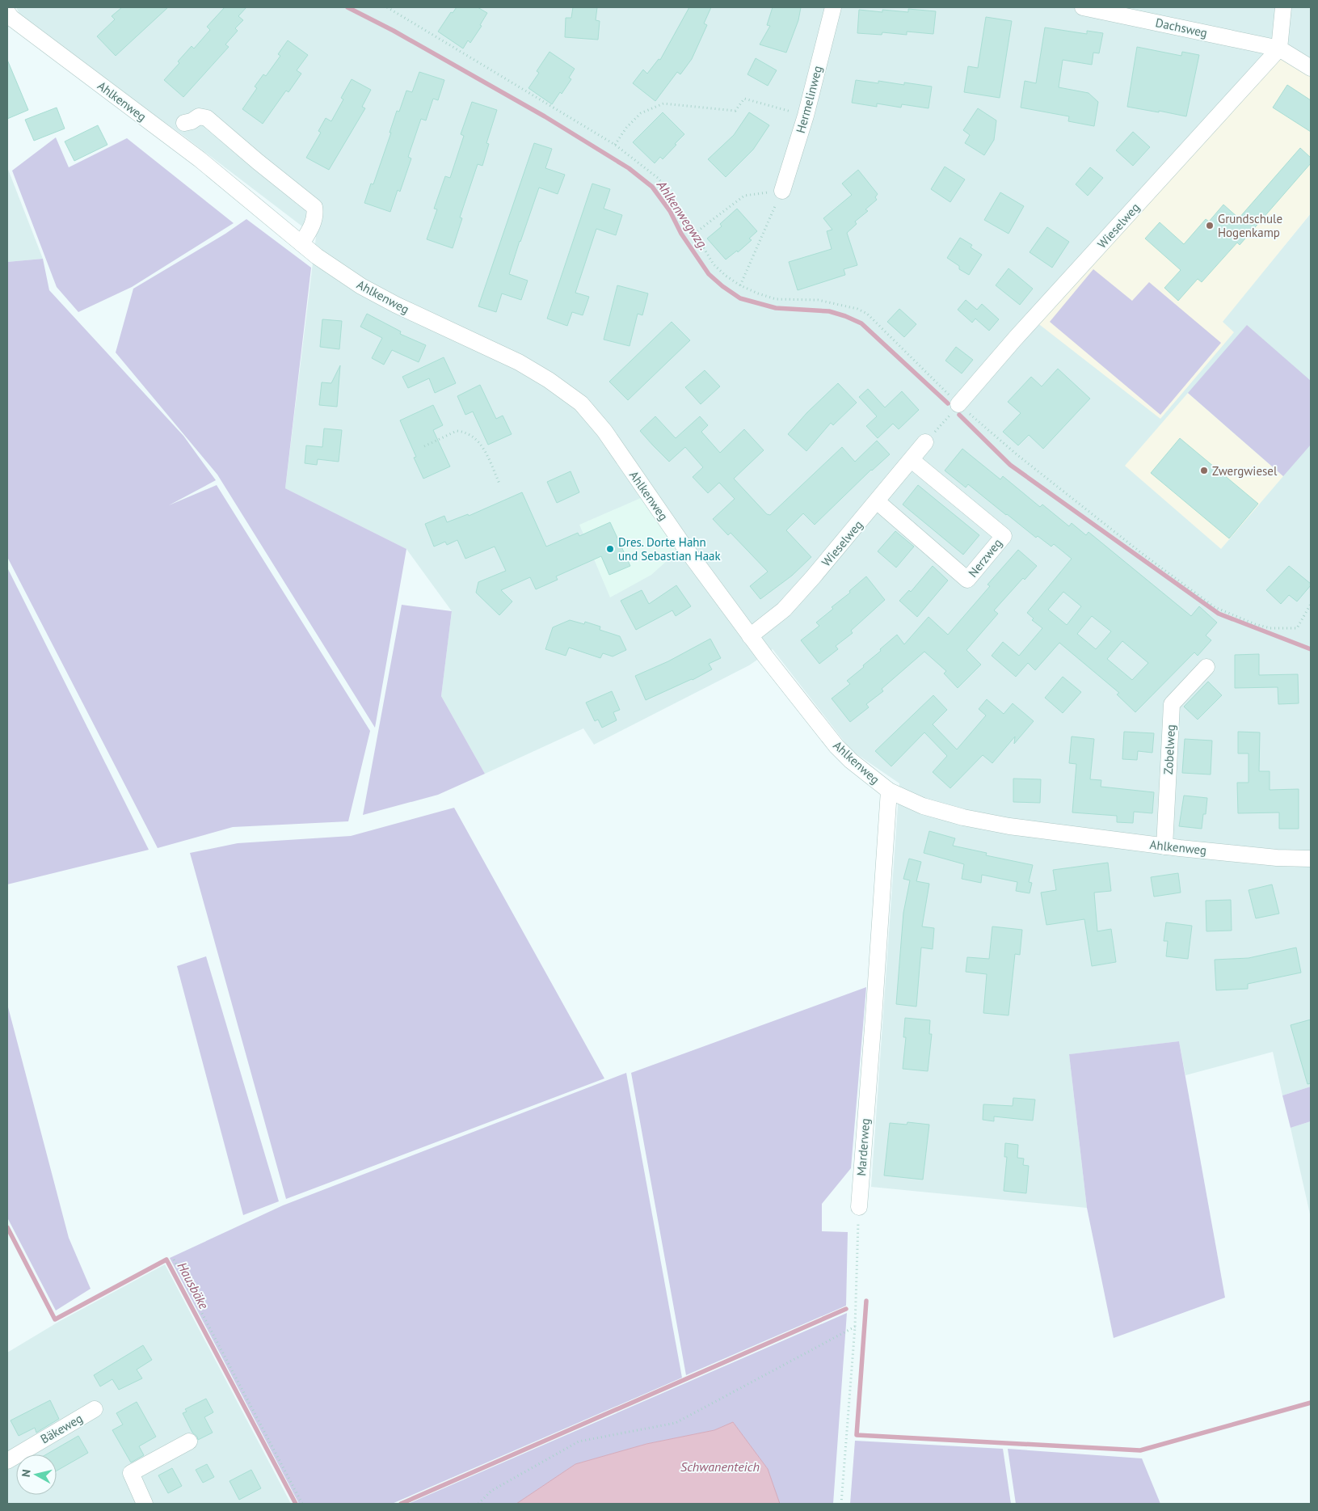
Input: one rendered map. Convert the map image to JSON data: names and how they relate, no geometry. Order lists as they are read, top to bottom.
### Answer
{
  "streets": {
    "street": [
      "Dachsweg",
      "Hermelinweg",
      "Ahlkenweg",
      "Wieselweg",
      "Nerzweg",
      "Zobelweg",
      "Marderweg",
      "Bäkeweg"
    ]
  },
  "crossings": [
    ["Dachsweg", "Wieselweg"],
    ["Ahlkenweg", "Wieselweg"],
    ["Ahlkenweg", "Zobelweg"],
    ["Ahlkenweg", "Marderweg"],
    ["Wieselweg", "Nerzweg"]
  ],
  "water": ["Ahlkenwegwzg.", "Hausbäke", "Schwanenteich"],
  "places": ["Grundschule Hogenkamp", "Zwergwiesel", "Dres. Dorte Hahn und Sebastian Haak"],
  "north": "left"
}
